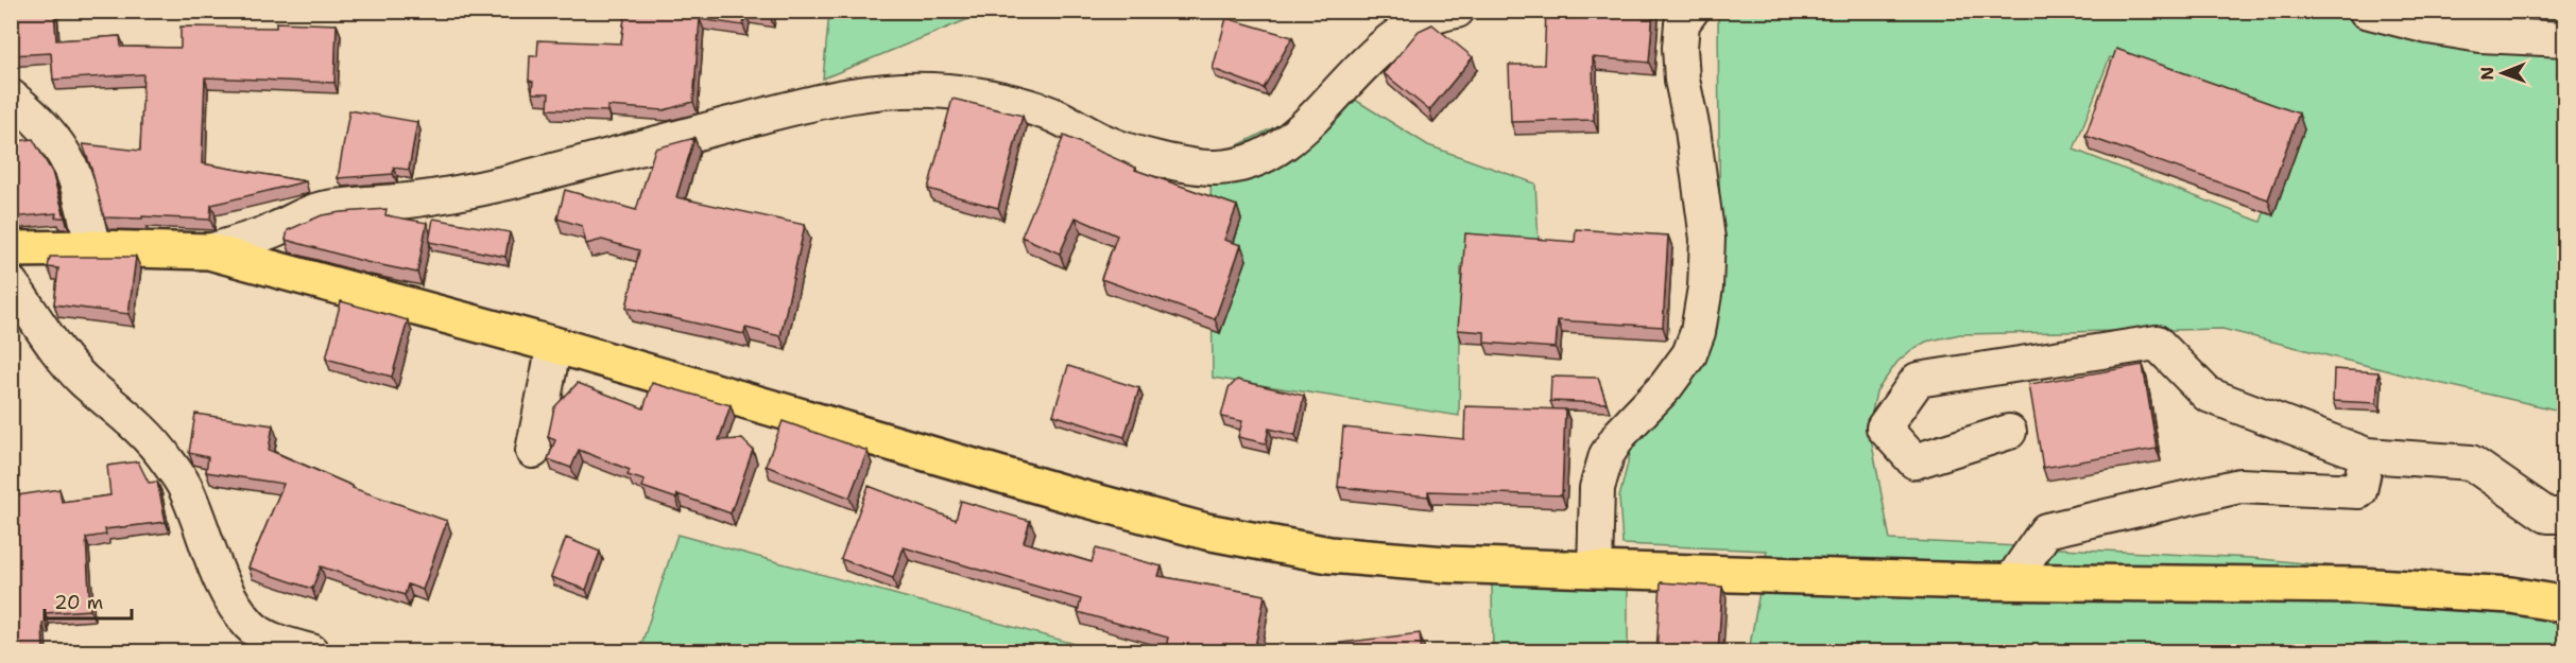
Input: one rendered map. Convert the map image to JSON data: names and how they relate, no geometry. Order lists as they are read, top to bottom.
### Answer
{
  "scale_bar": "20 m",
  "north": "left"
}
